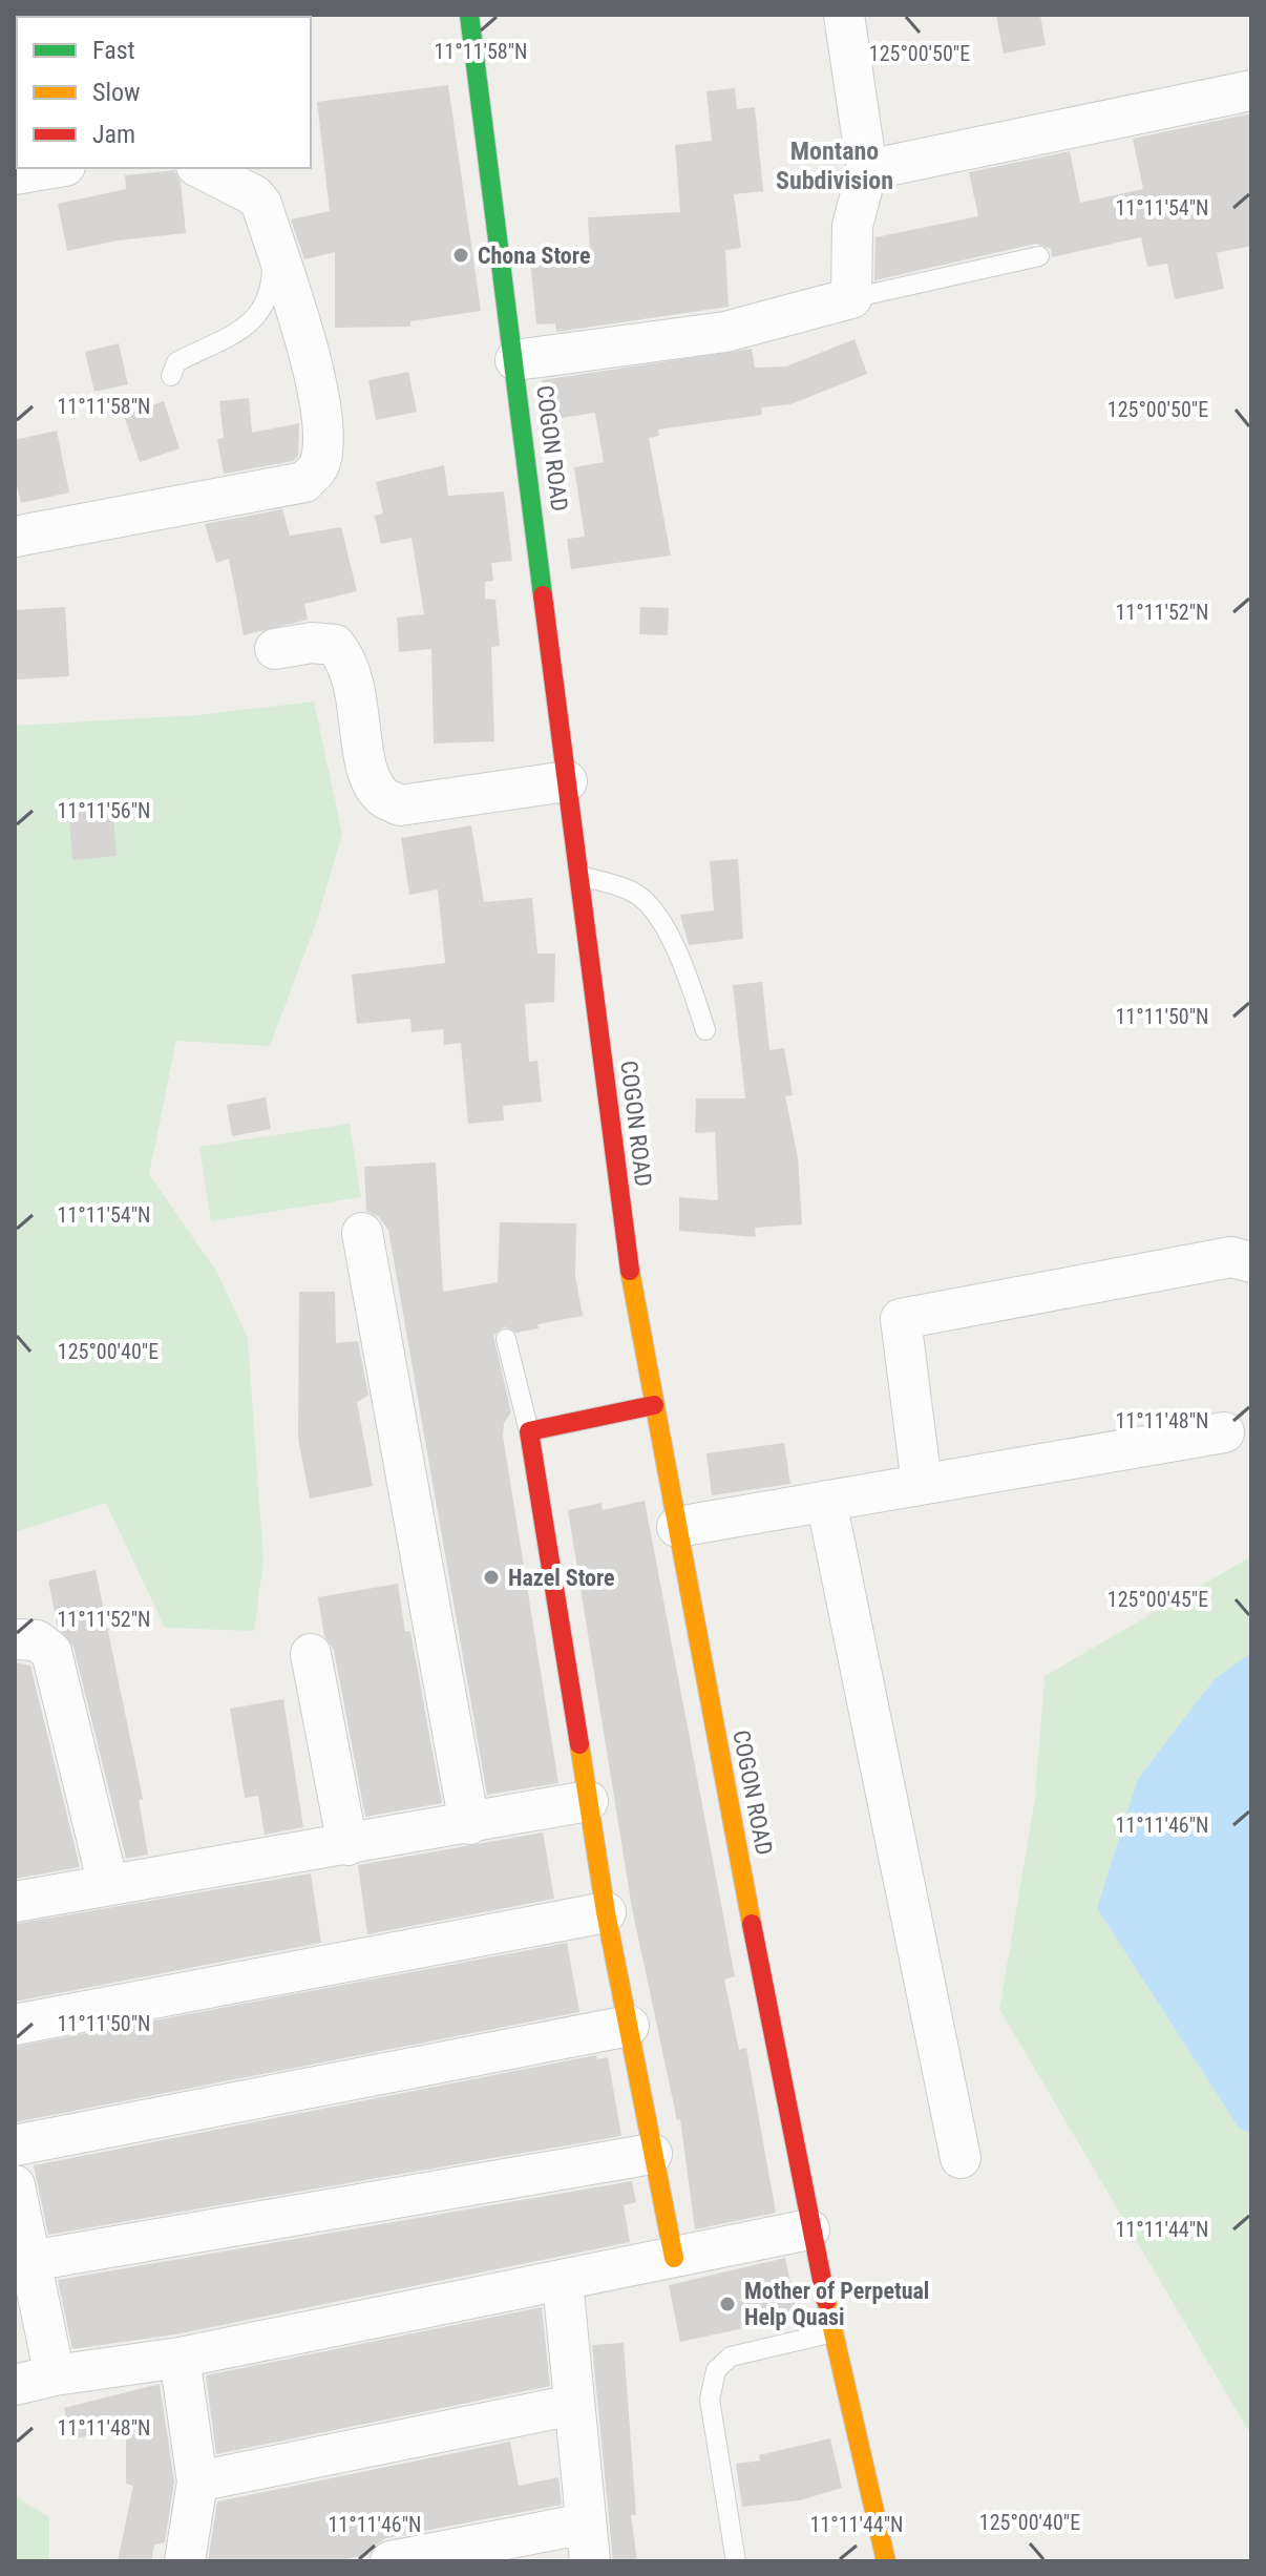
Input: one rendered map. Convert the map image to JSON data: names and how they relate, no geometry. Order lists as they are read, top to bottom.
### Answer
{
  "streets": {
    "street": ["COGON ROAD"]
  },
  "districts": ["Montano Subdivision"],
  "places": ["Chona Store", "Hazel Store", "Mother of Perpetual Help Quasi"],
  "legend": ["Fast", "Slow", "Jam"],
  "coordinates": [
    "11°11'58\"N",
    "125°00'50\"E",
    "11°11'54\"N",
    "11°11'52\"N",
    "11°11'56\"N",
    "11°11'50\"N",
    "125°00'40\"E",
    "11°11'48\"N",
    "125°00'45\"E",
    "11°11'46\"N",
    "11°11'44\"N"
  ]
}
